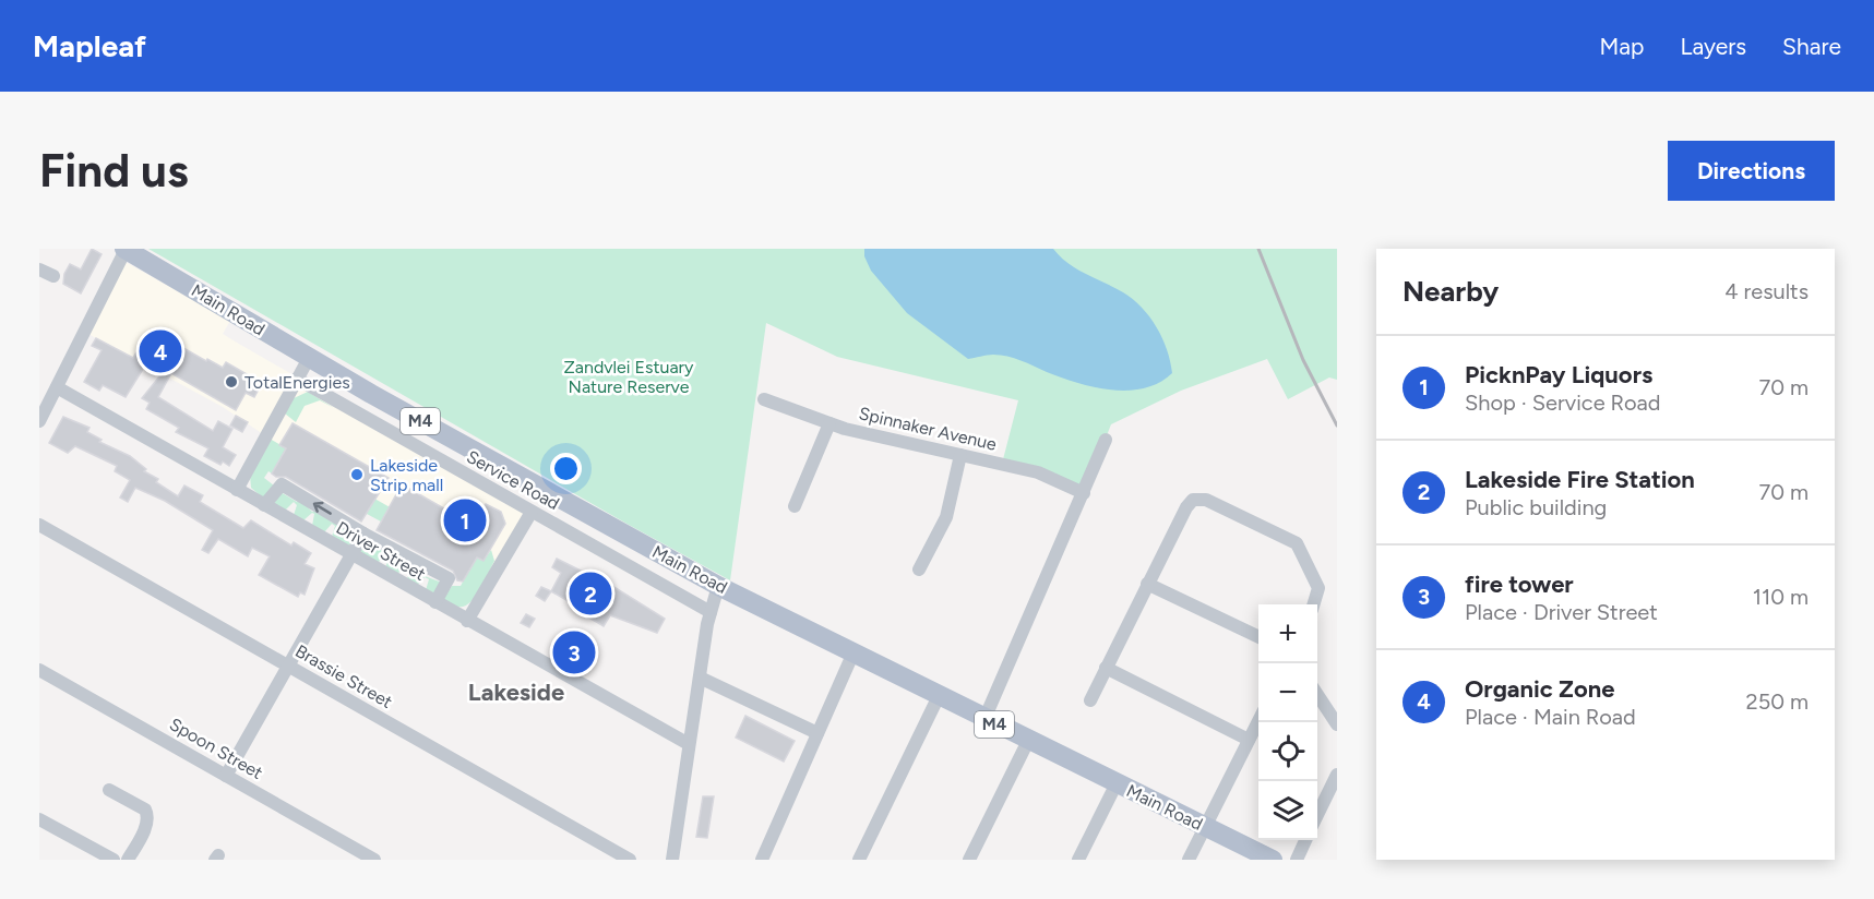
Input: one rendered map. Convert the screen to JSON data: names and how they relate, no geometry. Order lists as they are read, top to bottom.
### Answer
{
  "streets": {
    "main road": ["Main Road", "M4"],
    "street": [
      "Spinnaker Avenue",
      "Service Road",
      "Driver Street",
      "Brassie Street",
      "Spoon Street"
    ]
  },
  "districts": ["Lakeside"],
  "parks": ["Zandvlei Estuary Nature Reserve"],
  "places": ["TotalEnergies", "Lakeside Strip mall"],
  "page": {
    "header": "Mapleaf",
    "nav": ["Map", "Layers", "Share"],
    "buttons": "Directions",
    "title": "Find us",
    "heading": ["Nearby", "4 results"],
    "pins": [
      "4",
      "1",
      "2",
      "3"
    ],
    "list": [
      {
        "mark": "1",
        "name": "PicknPay Liquors",
        "note": "Shop · Service Road",
        "value": "70 m"
      },
      {
        "mark": "2",
        "name": "Lakeside Fire Station",
        "note": "Public building",
        "value": "70 m"
      },
      {
        "mark": "3",
        "name": "fire tower",
        "note": "Place · Driver Street",
        "value": "110 m"
      },
      {
        "mark": "4",
        "name": "Organic Zone",
        "note": "Place · Main Road",
        "value": "250 m"
      }
    ],
    "map_buttons": ["+", "−"]
  }
}
